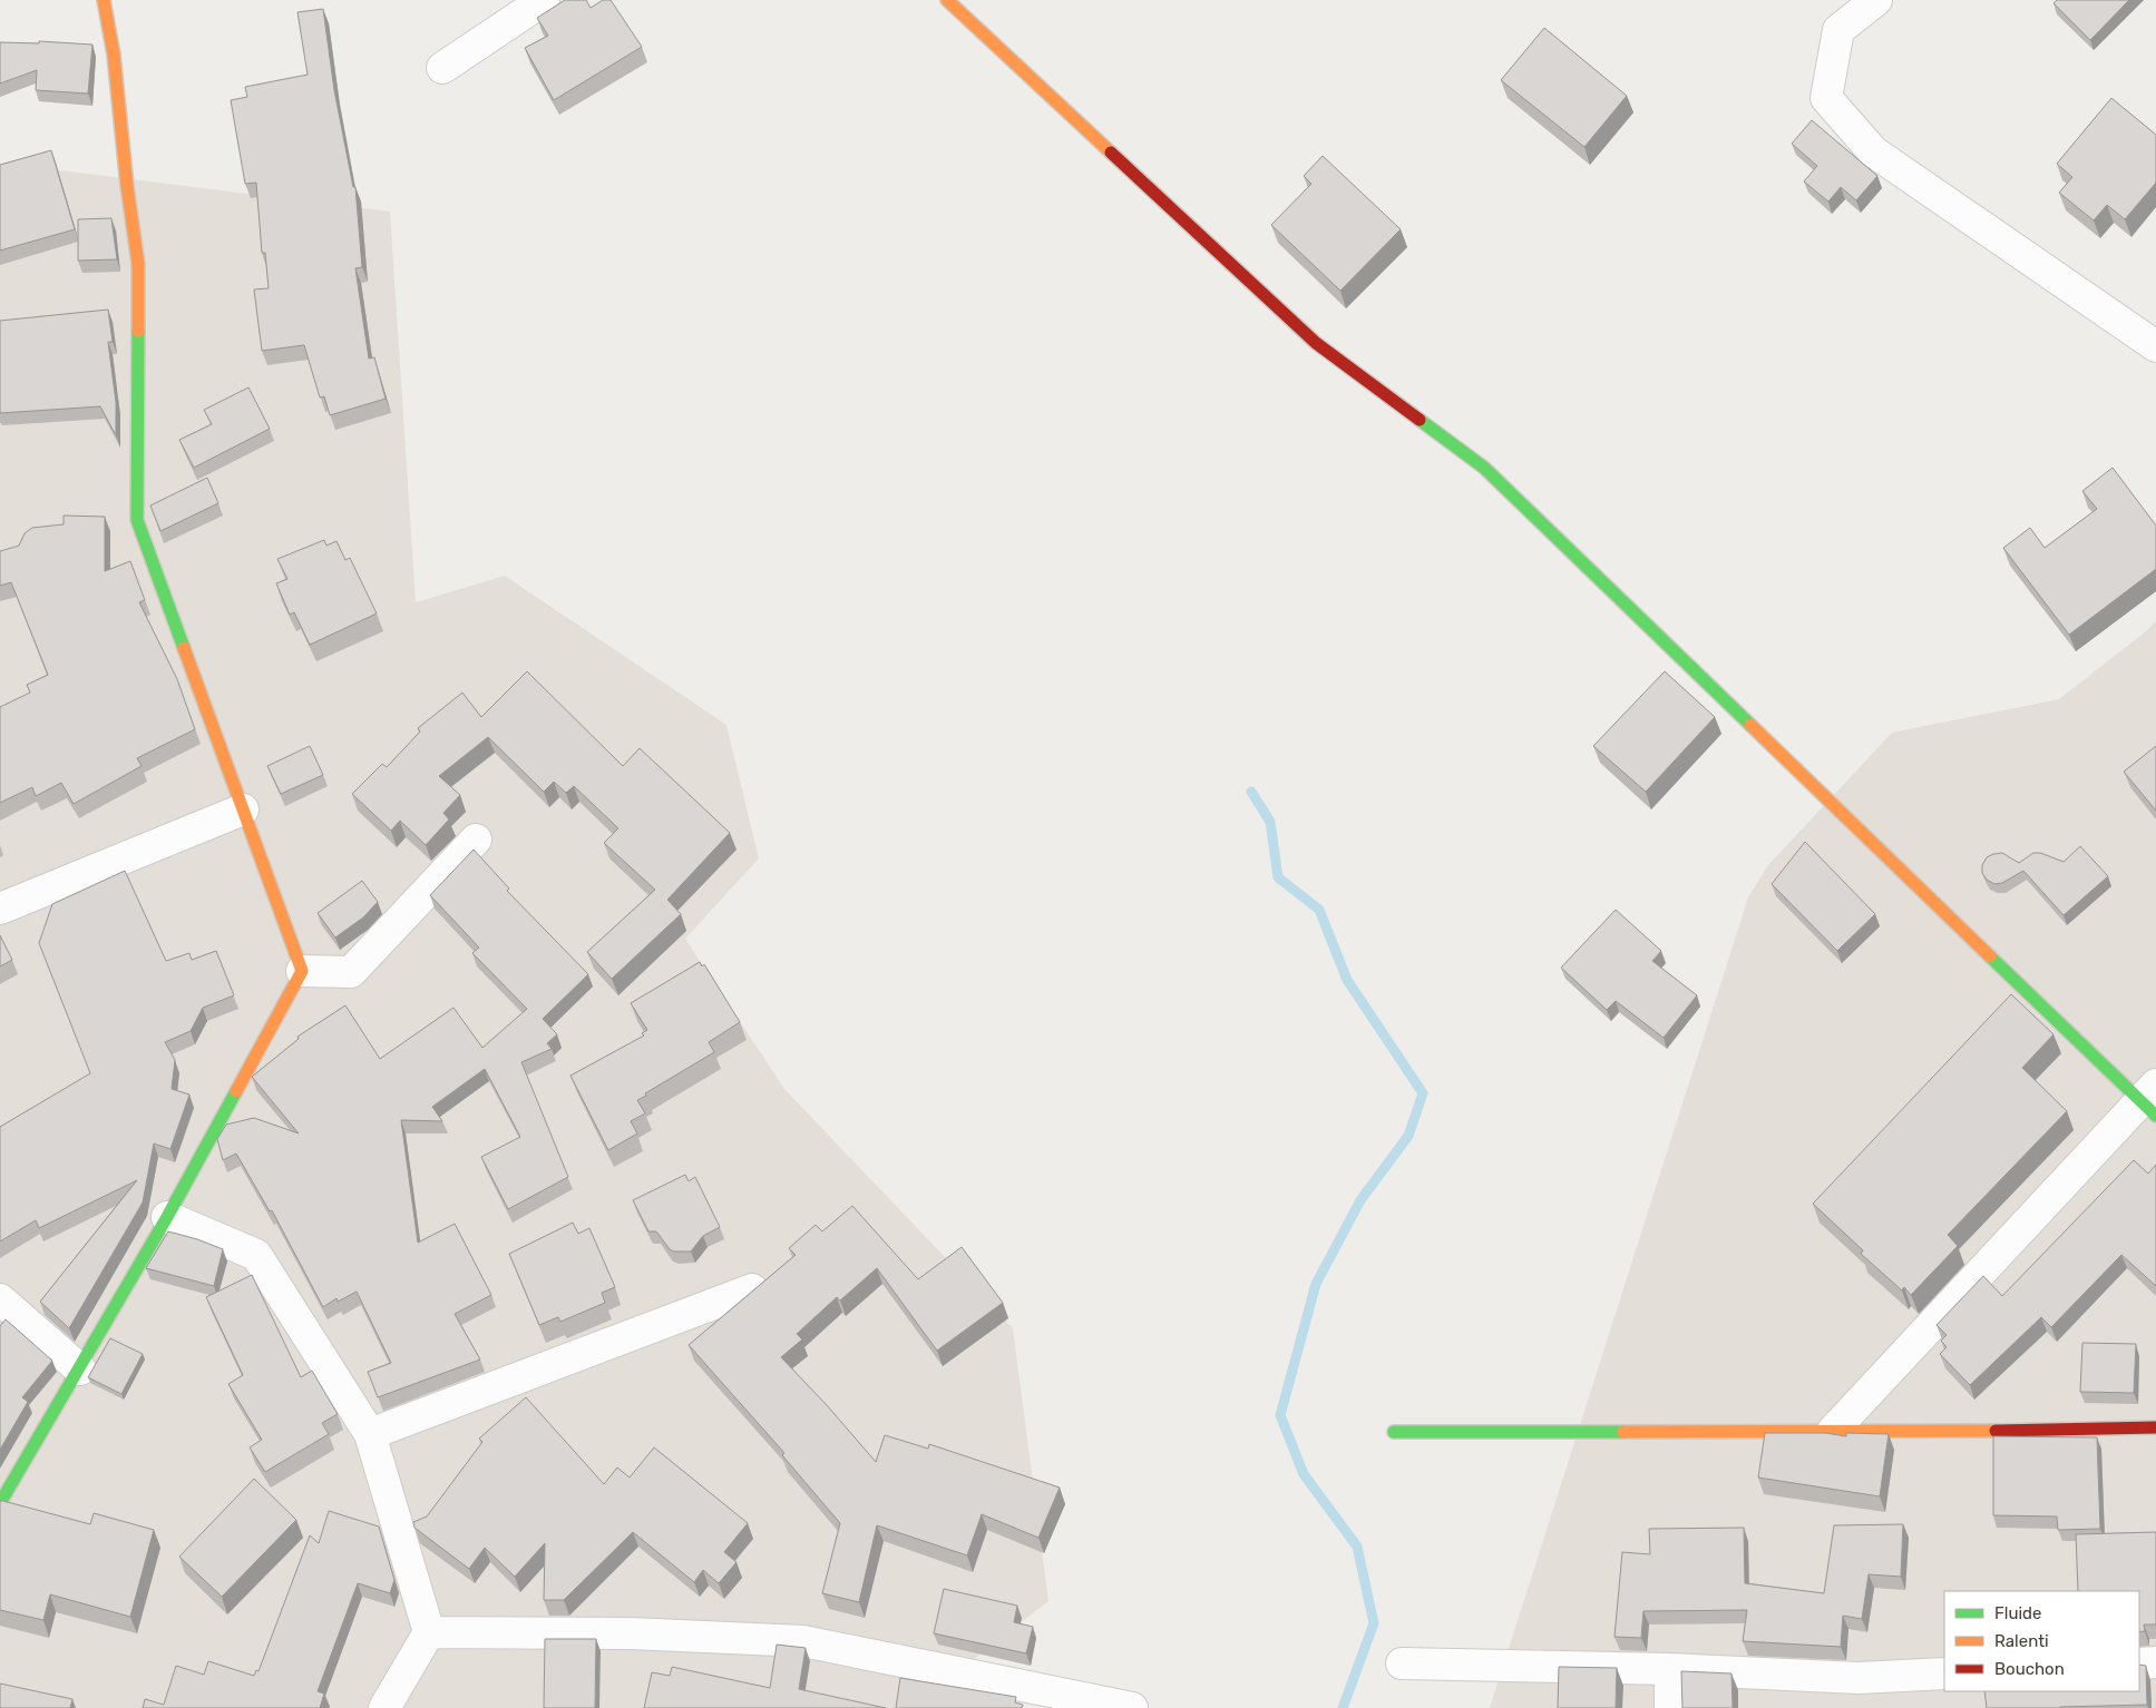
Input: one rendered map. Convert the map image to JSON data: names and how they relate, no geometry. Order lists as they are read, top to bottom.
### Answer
{
  "legend": ["Fluide", "Ralenti", "Bouchon"]
}
